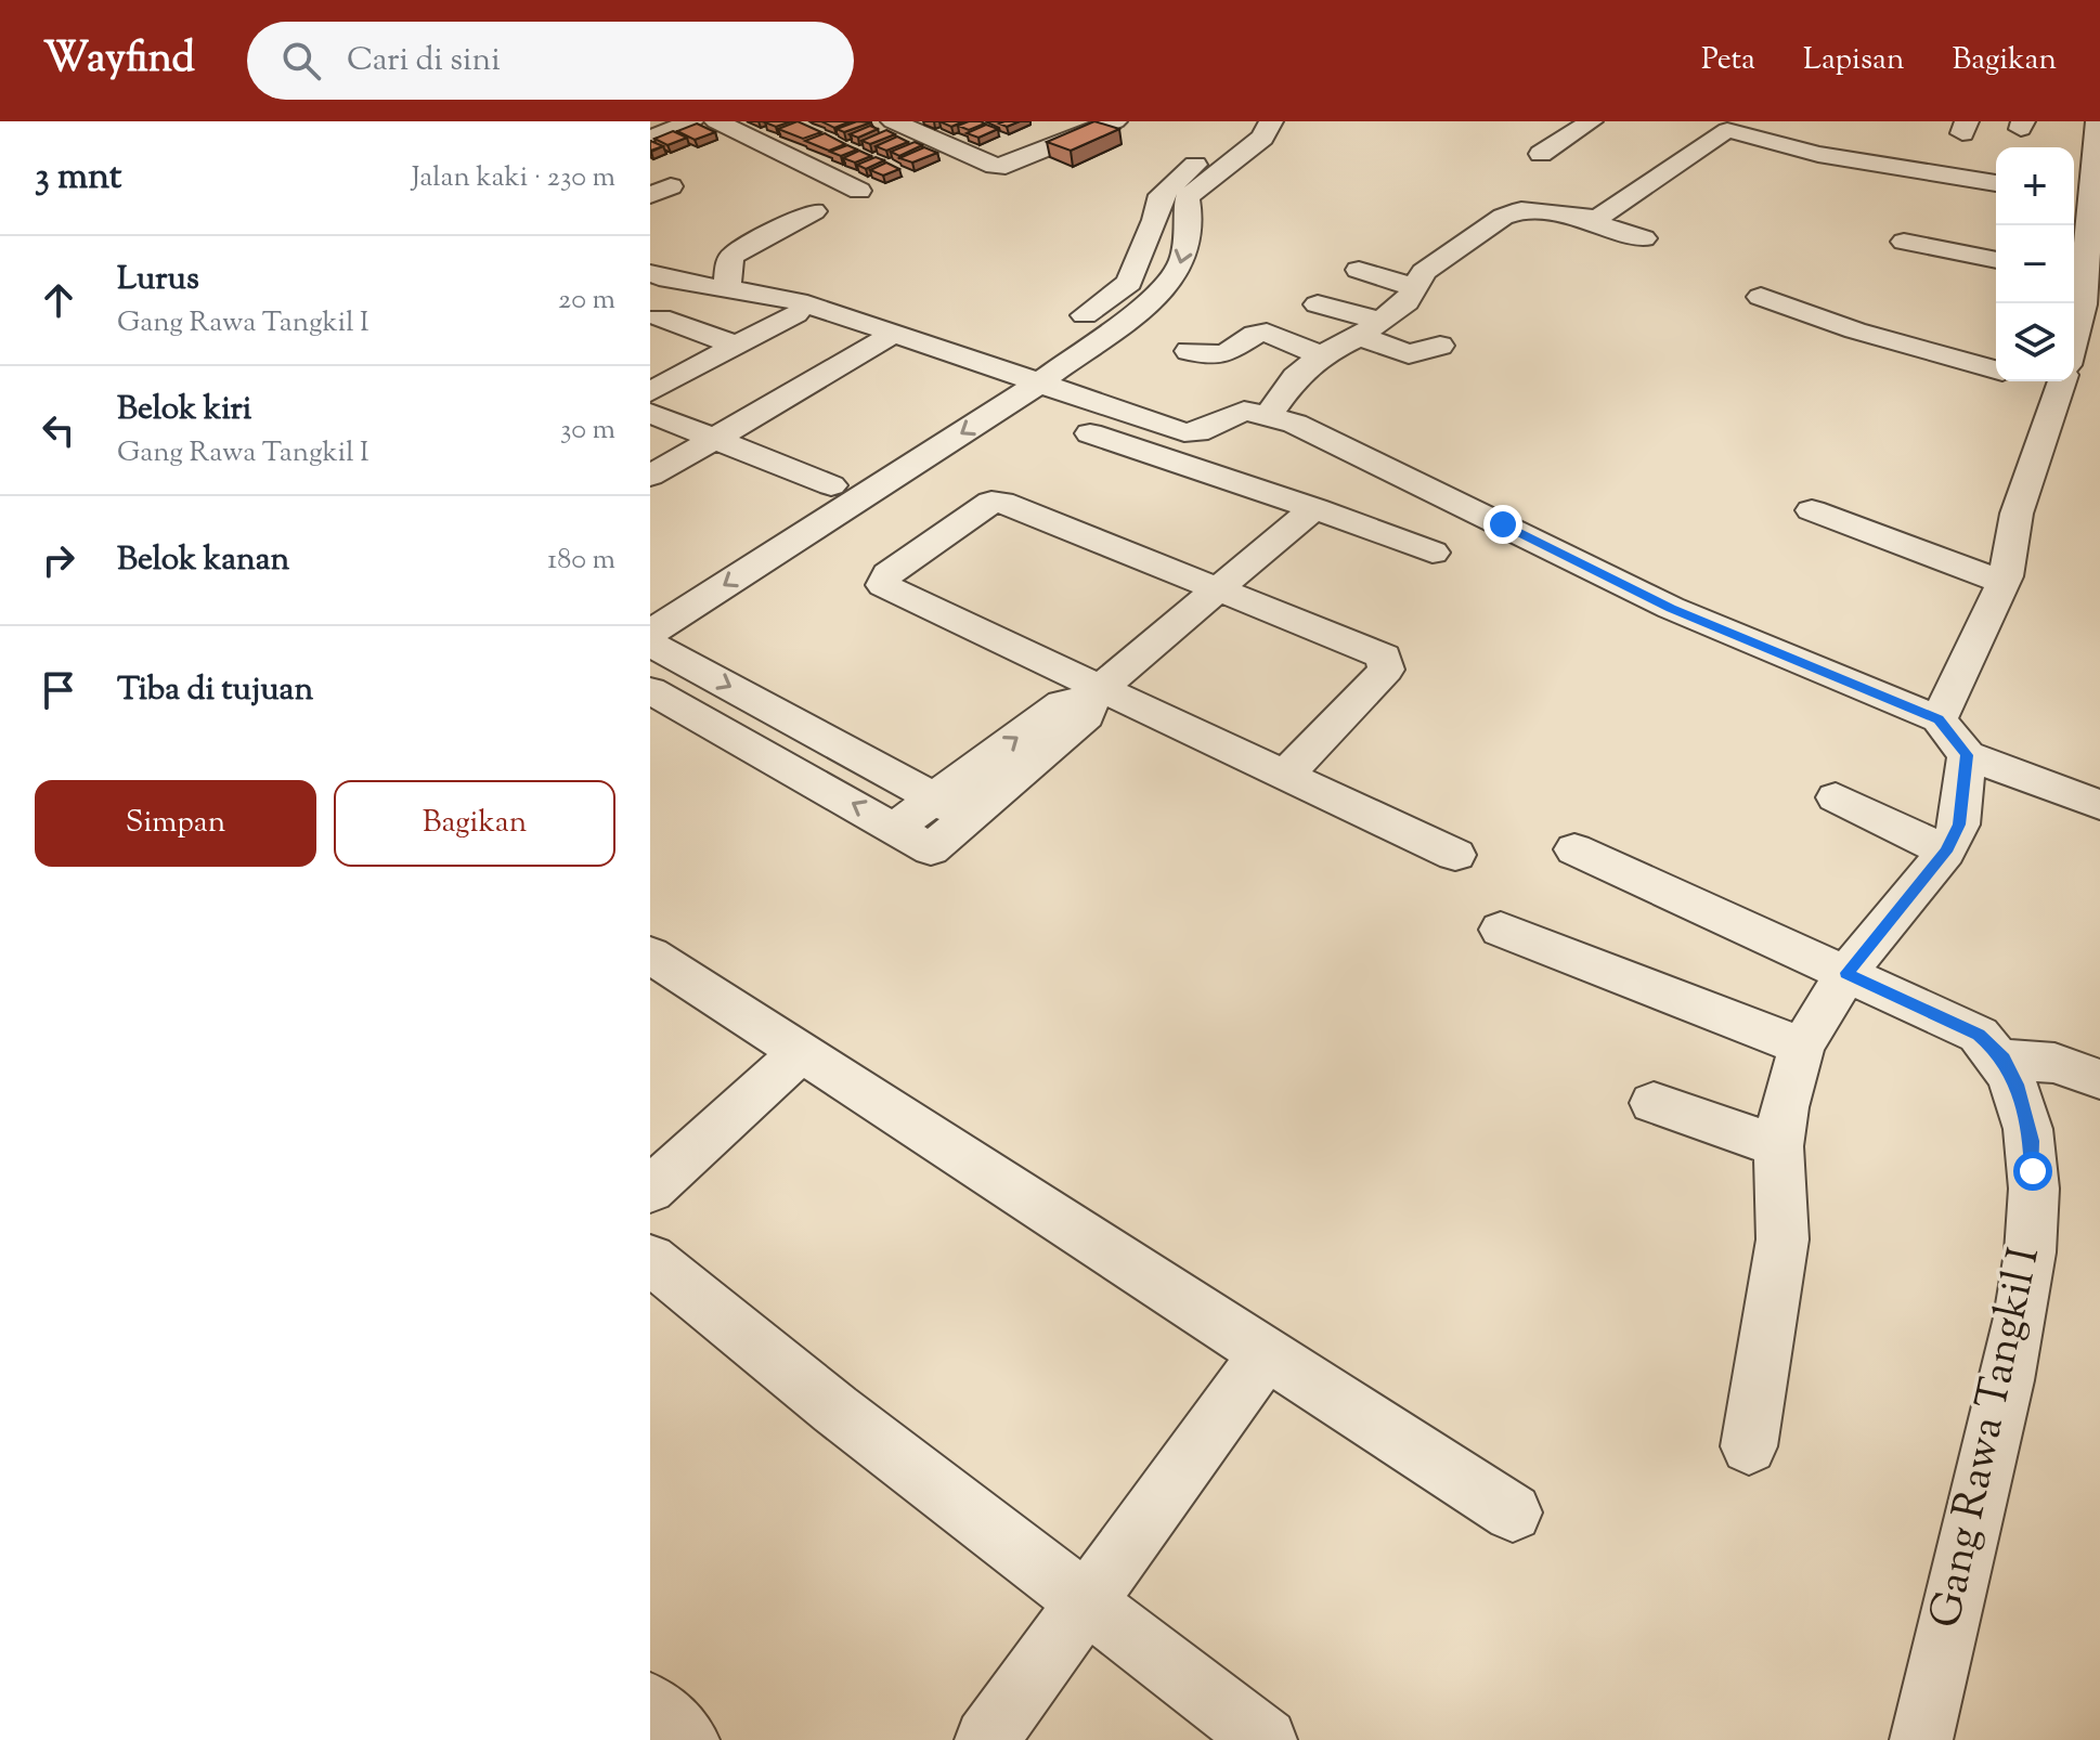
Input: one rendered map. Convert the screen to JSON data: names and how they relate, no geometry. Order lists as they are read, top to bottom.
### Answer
{
  "streets": {
    "street": ["Gang Rawa Tangkil I"]
  },
  "page": {
    "header": "Wayfind",
    "search": "Cari di sini",
    "nav": ["Peta", "Lapisan", "Bagikan"],
    "heading": ["3 mnt", "Jalan kaki · 230 m"],
    "map_buttons": ["+", "−"],
    "list": [
      ["Lurus", "Gang Rawa Tangkil I", "20 m"],
      ["Belok kiri", "Gang Rawa Tangkil I", "30 m"],
      ["Belok kanan", "180 m"],
      "Tiba di tujuan"
    ],
    "buttons": ["Simpan", "Bagikan"]
  }
}
